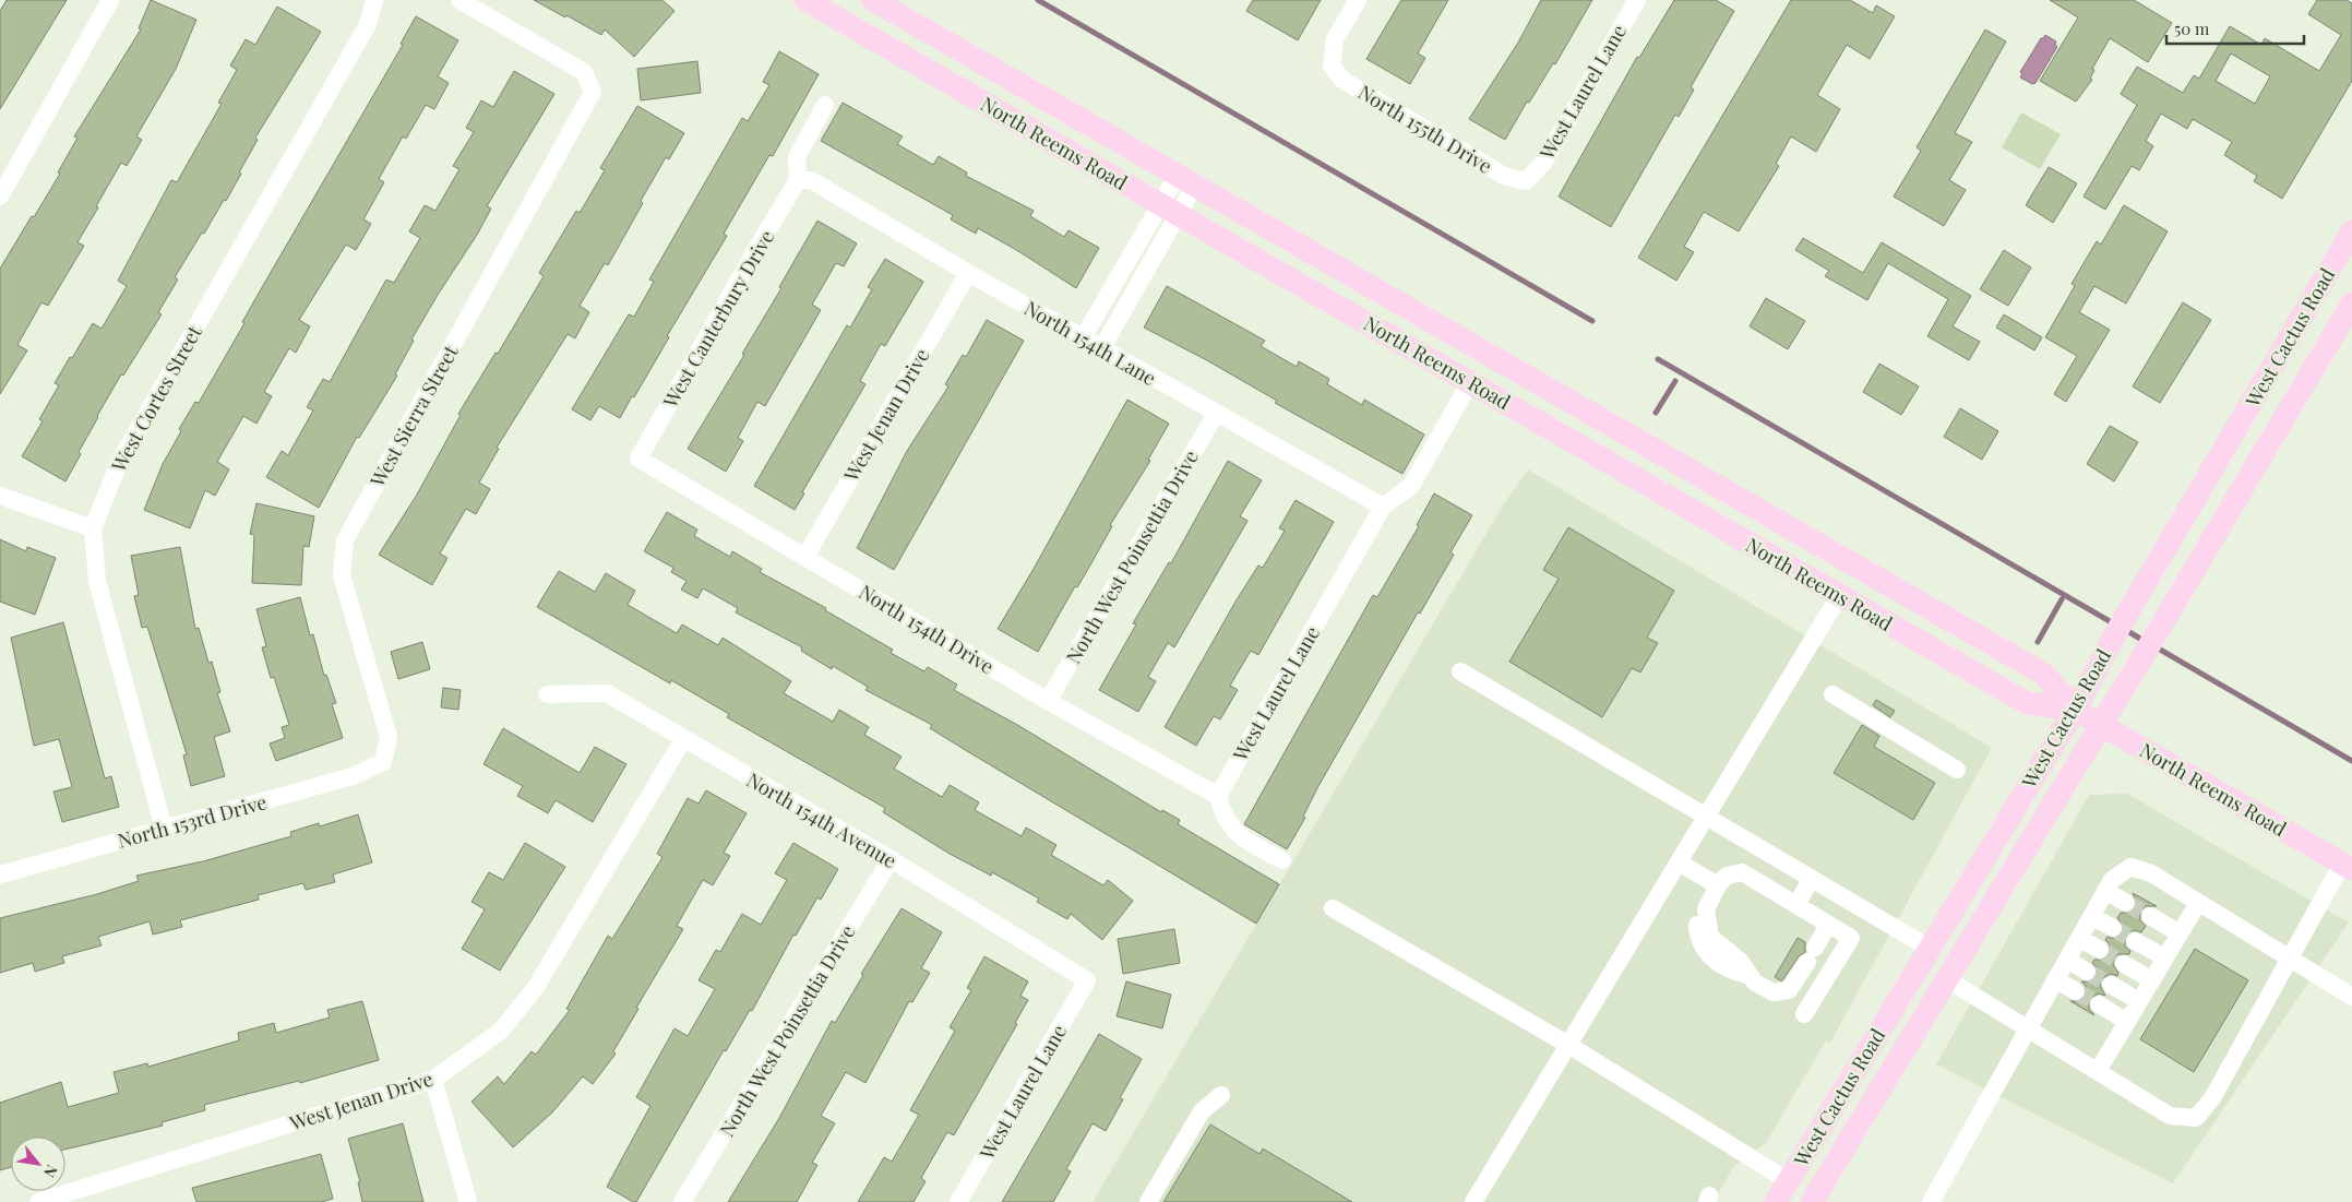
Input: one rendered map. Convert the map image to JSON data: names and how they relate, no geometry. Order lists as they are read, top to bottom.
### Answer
{
  "streets": {
    "main road": ["North Reems Road", "West Cactus Road"],
    "street": [
      "West Laurel Lane",
      "North 155th Drive",
      "West Canterbury Drive",
      "North 154th Lane",
      "West Cortes Street",
      "West Jenan Drive",
      "West Sierra Street",
      "North West Poinsettia Drive",
      "North 154th Drive",
      "North 154th Avenue",
      "North 153rd Drive"
    ]
  },
  "crossings": [
    ["West Laurel Lane", "North 155th Drive"],
    ["West Laurel Lane", "North 154th Lane"],
    ["West Laurel Lane", "North 154th Drive"],
    ["West Laurel Lane", "North 154th Avenue"],
    ["North Reems Road", "West Cactus Road"],
    ["West Canterbury Drive", "North 154th Lane"],
    ["West Canterbury Drive", "North 154th Drive"],
    ["North 154th Lane", "West Jenan Drive"],
    ["North 154th Lane", "North West Poinsettia Drive"],
    ["West Cortes Street", "North 153rd Drive"],
    ["West Jenan Drive", "North 154th Drive"],
    ["West Jenan Drive", "North 154th Avenue"],
    ["West Sierra Street", "North 153rd Drive"],
    ["North West Poinsettia Drive", "North 154th Drive"],
    ["North West Poinsettia Drive", "North 154th Avenue"]
  ],
  "scale_bar": "50 m",
  "north": "bottom right"
}
